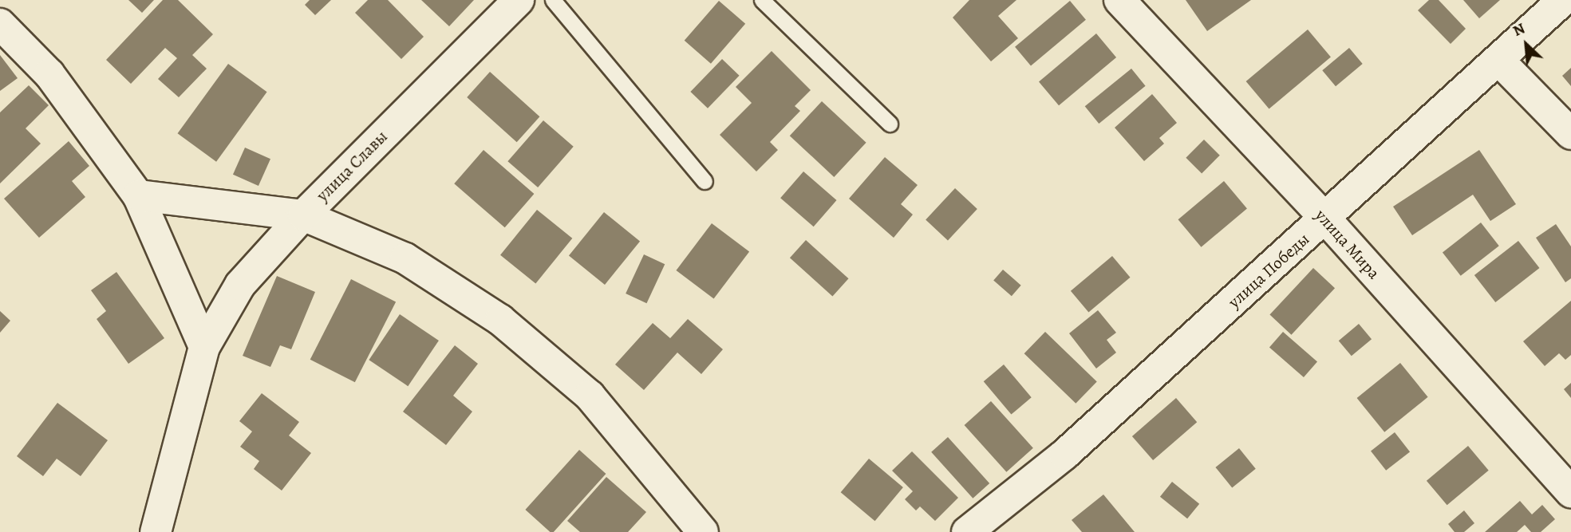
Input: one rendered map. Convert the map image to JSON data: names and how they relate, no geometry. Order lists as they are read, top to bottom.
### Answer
{
  "streets": {
    "street": ["улица Славы", "улица Мира", "улица Победы"]
  },
  "crossings": [
    ["улица Мира", "улица Победы"]
  ],
  "north": "top left"
}
